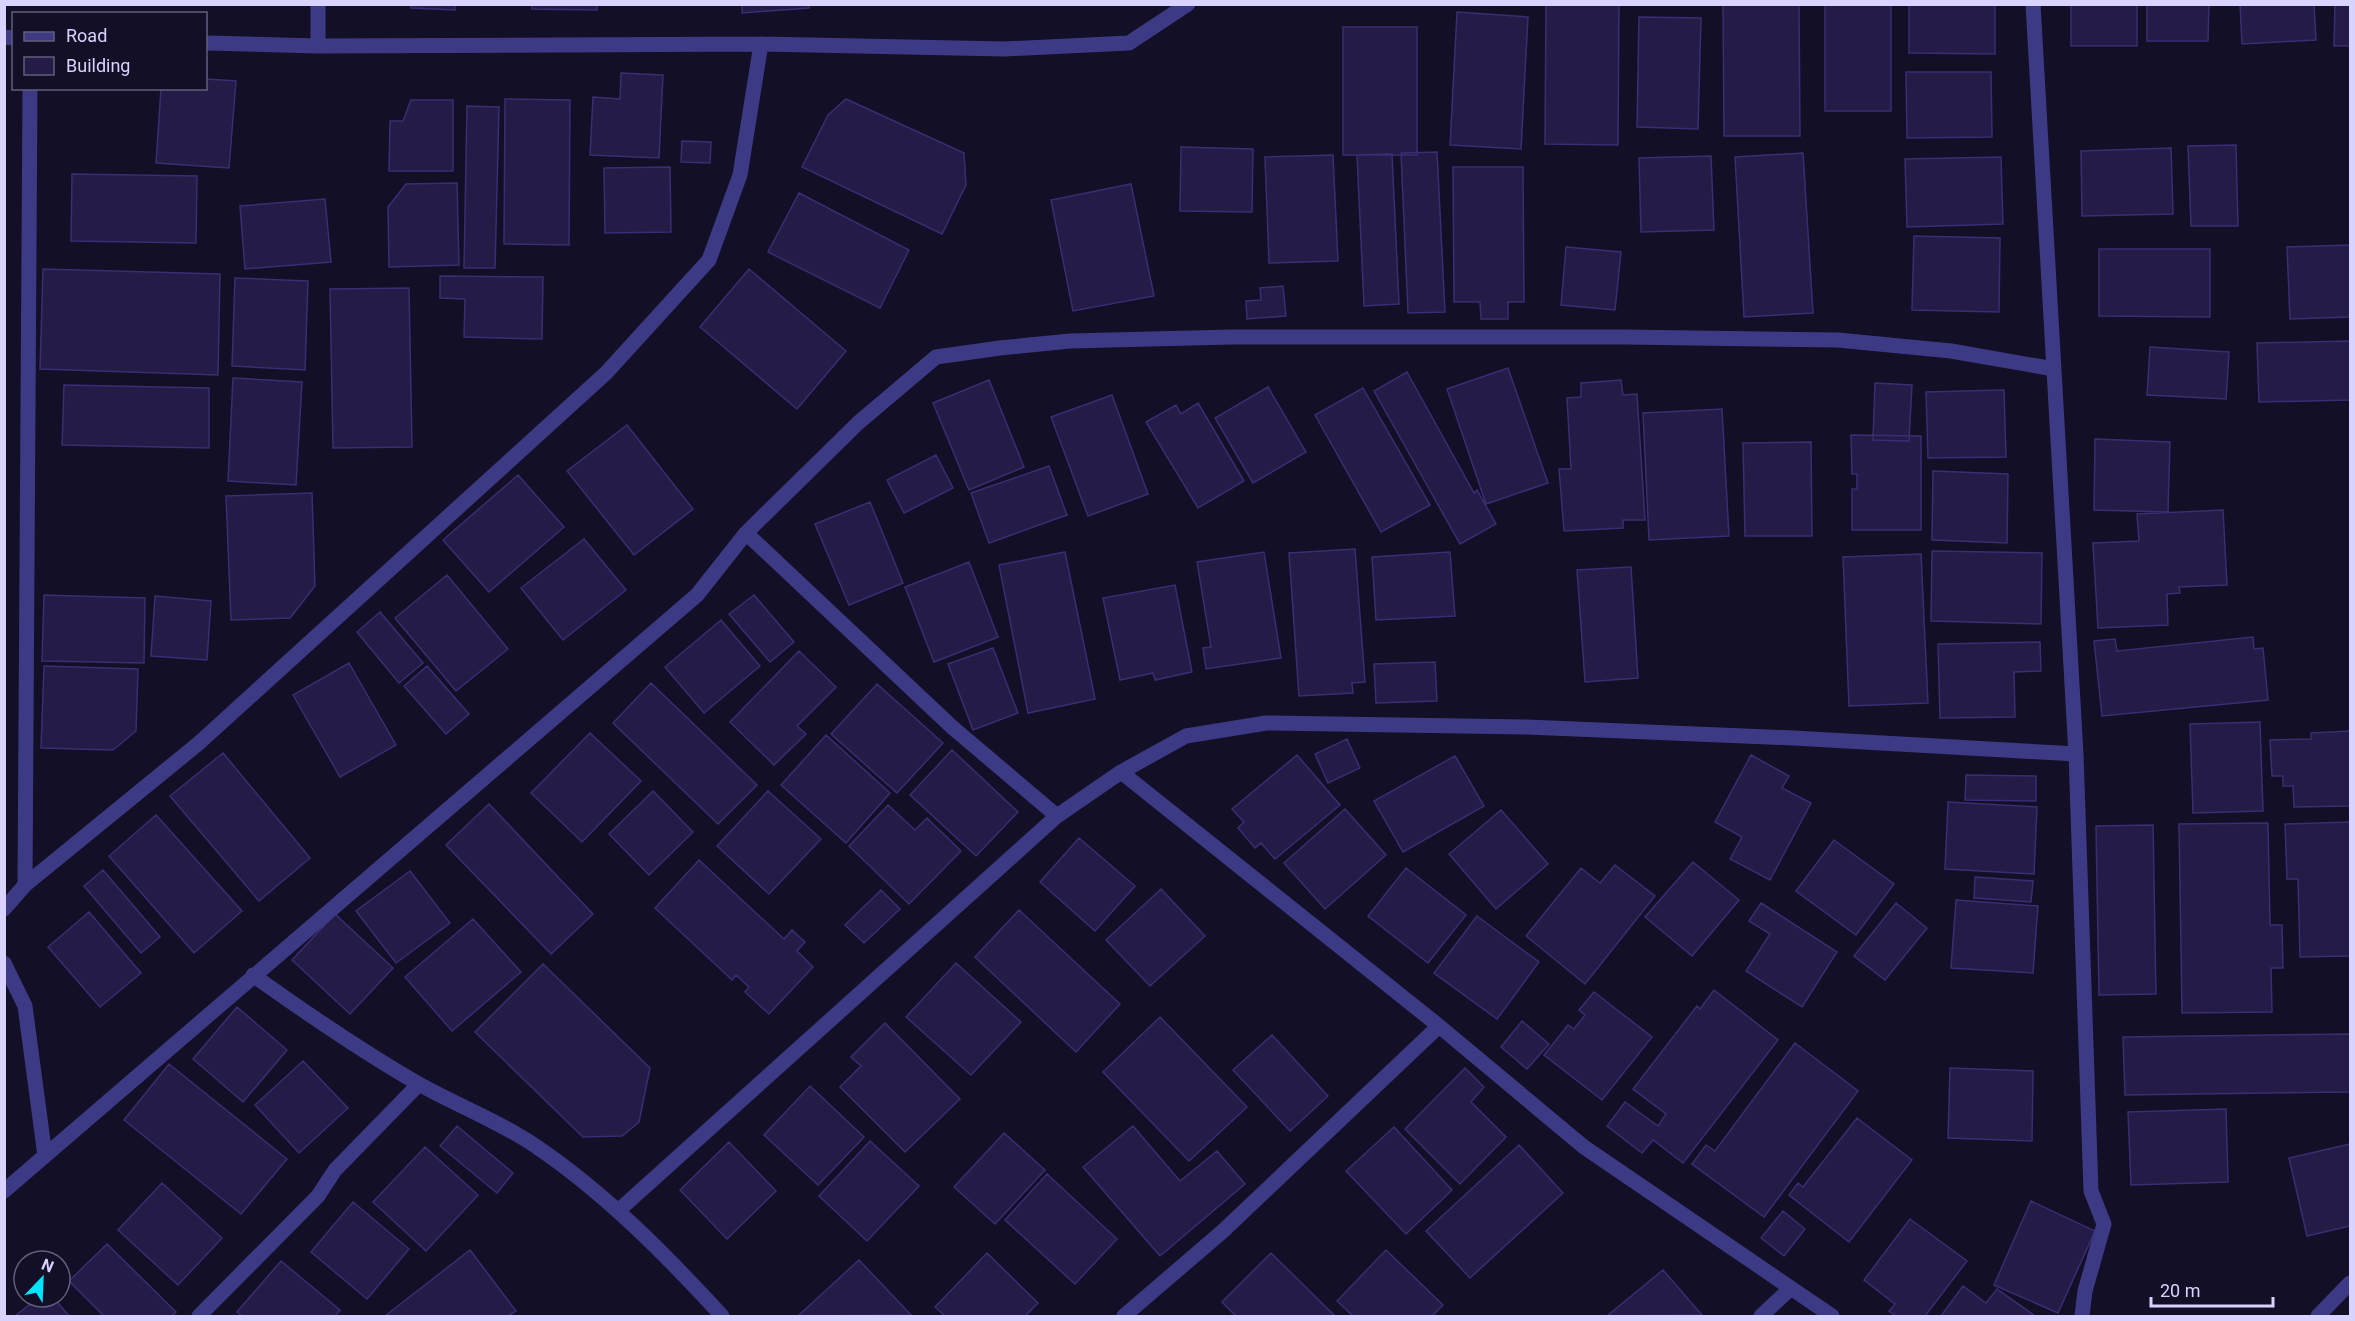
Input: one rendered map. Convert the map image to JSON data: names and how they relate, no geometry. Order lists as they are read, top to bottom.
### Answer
{
  "legend": ["Road", "Building"],
  "scale_bar": "20 m",
  "north": "top right"
}
